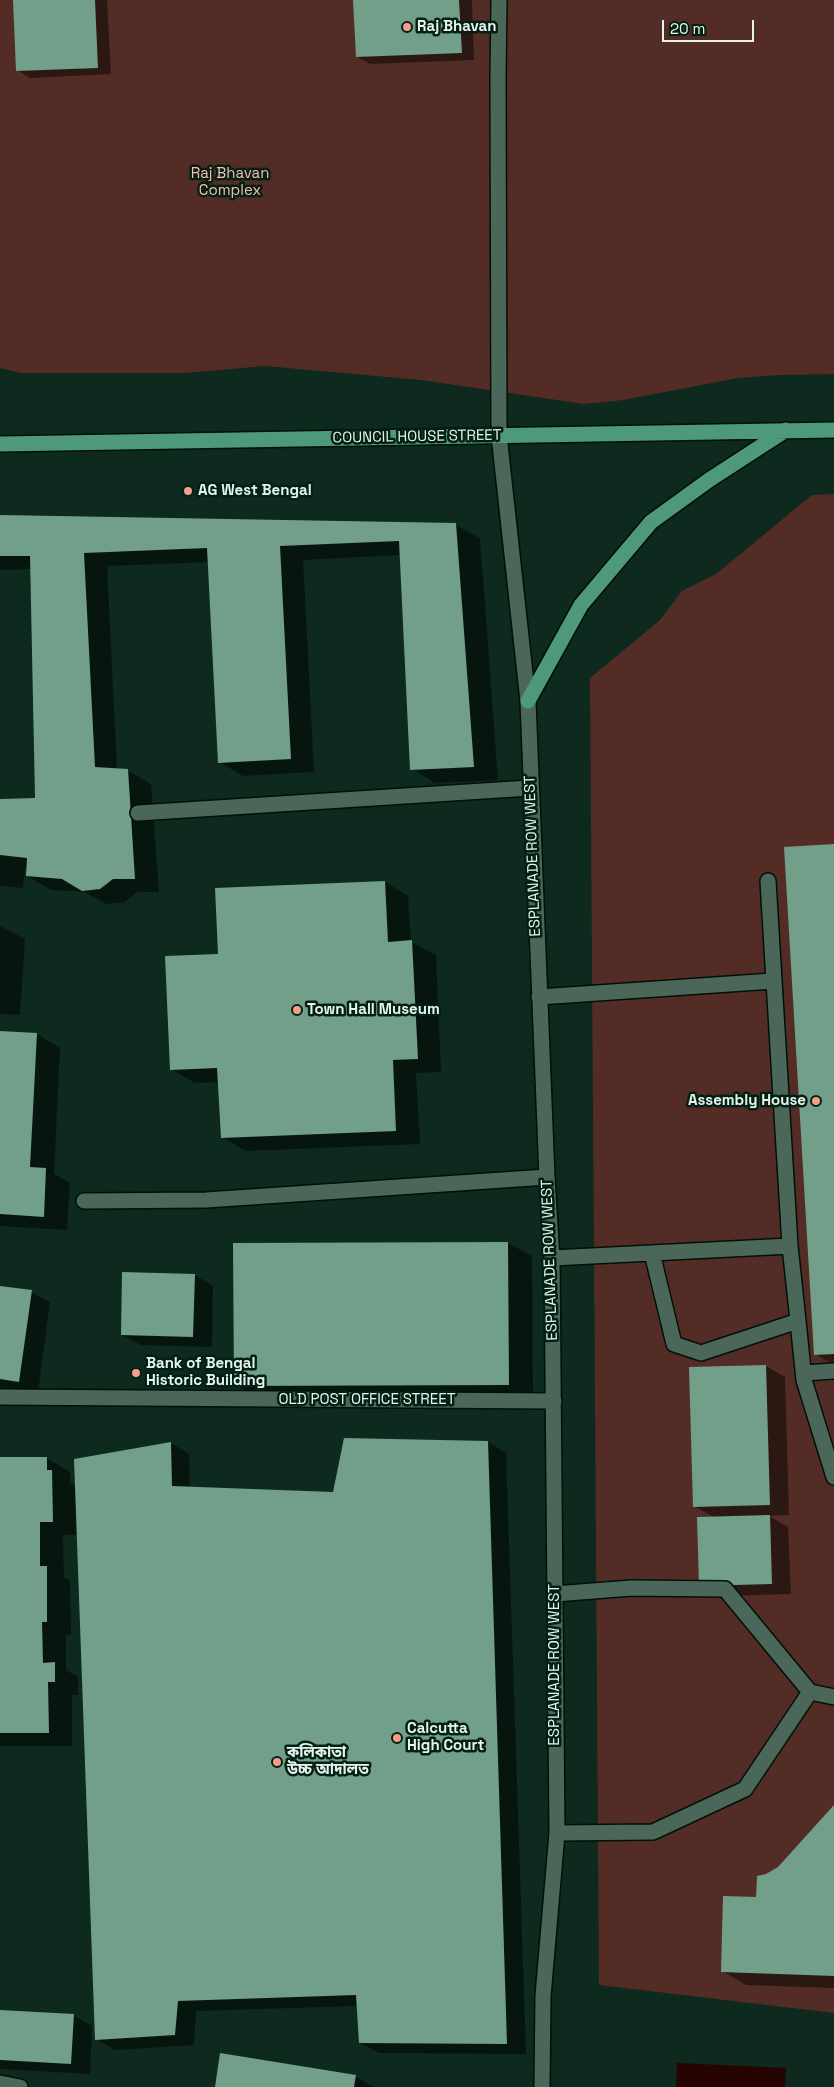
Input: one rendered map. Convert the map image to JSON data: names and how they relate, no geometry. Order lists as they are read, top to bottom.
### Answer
{
  "streets": {
    "main road": ["COUNCIL HOUSE STREET"],
    "street": ["ESPLANADE ROW WEST", "OLD POST OFFICE STREET"]
  },
  "crossings": [
    ["COUNCIL HOUSE STREET", "ESPLANADE ROW WEST"],
    ["ESPLANADE ROW WEST", "OLD POST OFFICE STREET"]
  ],
  "parks": ["Raj Bhavan Complex"],
  "places": [
    "Raj Bhavan",
    "AG West Bengal",
    "Town Hall Museum",
    "Assembly House",
    "Bank of Bengal Historic Building",
    "Calcutta High Court",
    "কলিকাতা উচ্চ আদালত"
  ],
  "scale_bar": "20 m"
}
